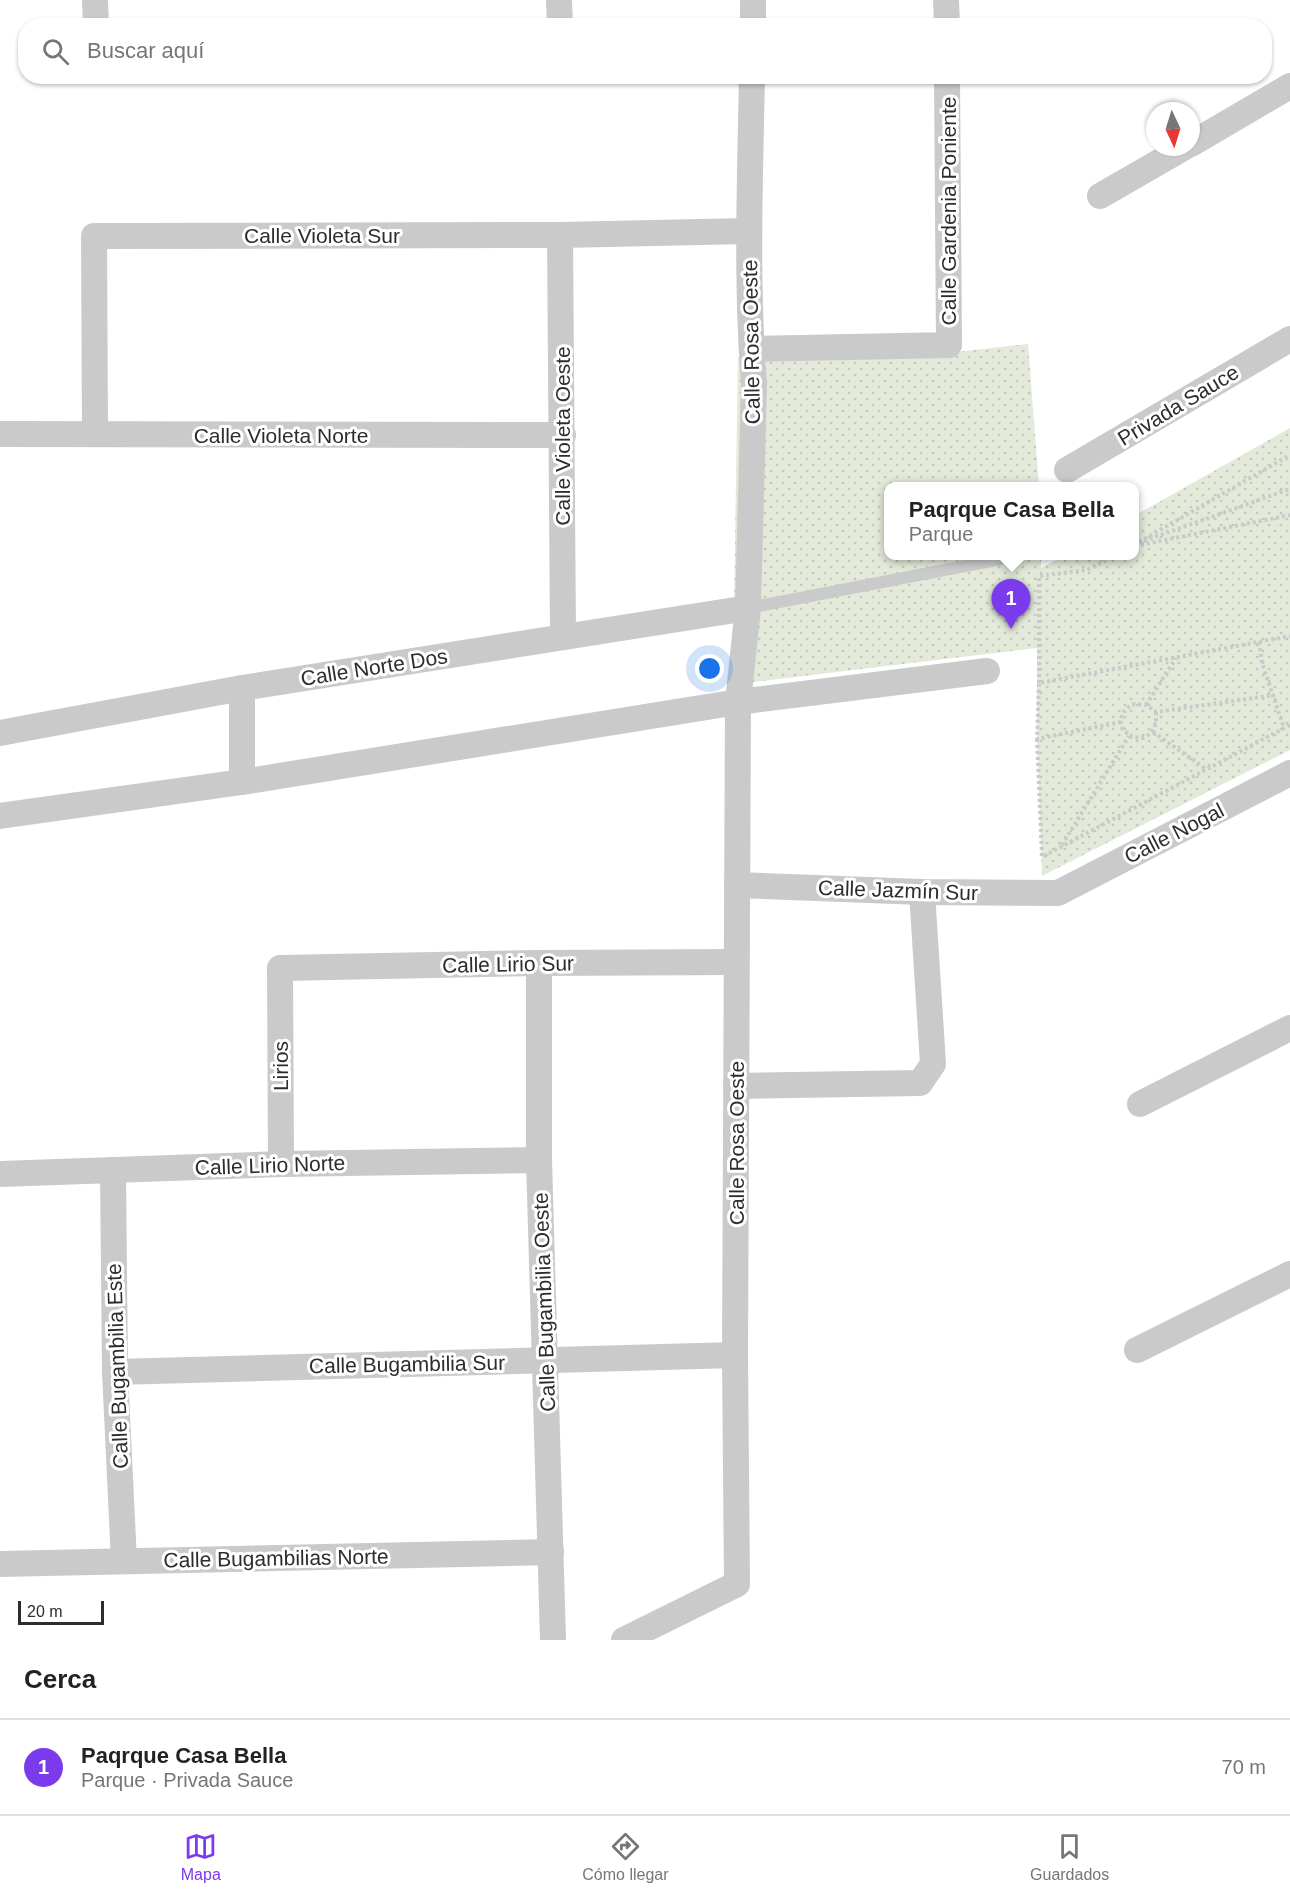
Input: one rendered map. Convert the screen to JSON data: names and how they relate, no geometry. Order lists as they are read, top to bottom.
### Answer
{
  "streets": {
    "street": [
      "Calle Gardenia Poniente",
      "Calle Violeta Sur",
      "Calle Rosa Oeste",
      "Privada Sauce",
      "Calle Violeta Norte",
      "Calle Violeta Oeste",
      "Calle Norte Dos",
      "Calle Nogal",
      "Calle Jazmín Sur",
      "Calle Lirio Sur",
      "Lirios",
      "Calle Lirio Norte",
      "Calle Bugambilia Oeste",
      "Calle Bugambilia Sur",
      "Calle Bugambilia Este",
      "Calle Bugambilias Norte"
    ]
  },
  "crossings": [
    ["Calle Gardenia Poniente", "Calle Rosa Oeste"],
    ["Calle Violeta Sur", "Calle Rosa Oeste"],
    ["Calle Violeta Sur", "Calle Violeta Norte"],
    ["Calle Violeta Sur", "Calle Violeta Oeste"],
    ["Calle Rosa Oeste", "Calle Norte Dos"],
    ["Calle Rosa Oeste", "Calle Jazmín Sur"],
    ["Calle Rosa Oeste", "Calle Lirio Sur"],
    ["Calle Rosa Oeste", "Calle Bugambilia Sur"],
    ["Calle Violeta Norte", "Calle Violeta Oeste"],
    ["Calle Violeta Oeste", "Calle Norte Dos"],
    ["Calle Nogal", "Calle Jazmín Sur"],
    ["Calle Lirio Sur", "Lirios"],
    ["Calle Lirio Sur", "Calle Bugambilia Oeste"],
    ["Lirios", "Calle Lirio Norte"],
    ["Calle Lirio Norte", "Calle Bugambilia Oeste"],
    ["Calle Lirio Norte", "Calle Bugambilia Este"],
    ["Calle Bugambilia Oeste", "Calle Bugambilia Sur"],
    ["Calle Bugambilia Oeste", "Calle Bugambilias Norte"],
    ["Calle Bugambilia Sur", "Calle Bugambilia Este"],
    ["Calle Bugambilia Este", "Calle Bugambilias Norte"]
  ],
  "scale_bar": "20 m",
  "north": "bottom",
  "page": {
    "search": "Buscar aquí",
    "popup": ["Paqrque Casa Bella", "Parque"],
    "pins": "1",
    "scale": "20 m",
    "heading": "Cerca",
    "list": [
      {
        "mark": "1",
        "name": "Paqrque Casa Bella",
        "note": "Parque · Privada Sauce",
        "value": "70 m"
      }
    ],
    "nav": ["Mapa", "Cómo llegar", "Guardados"]
  }
}
